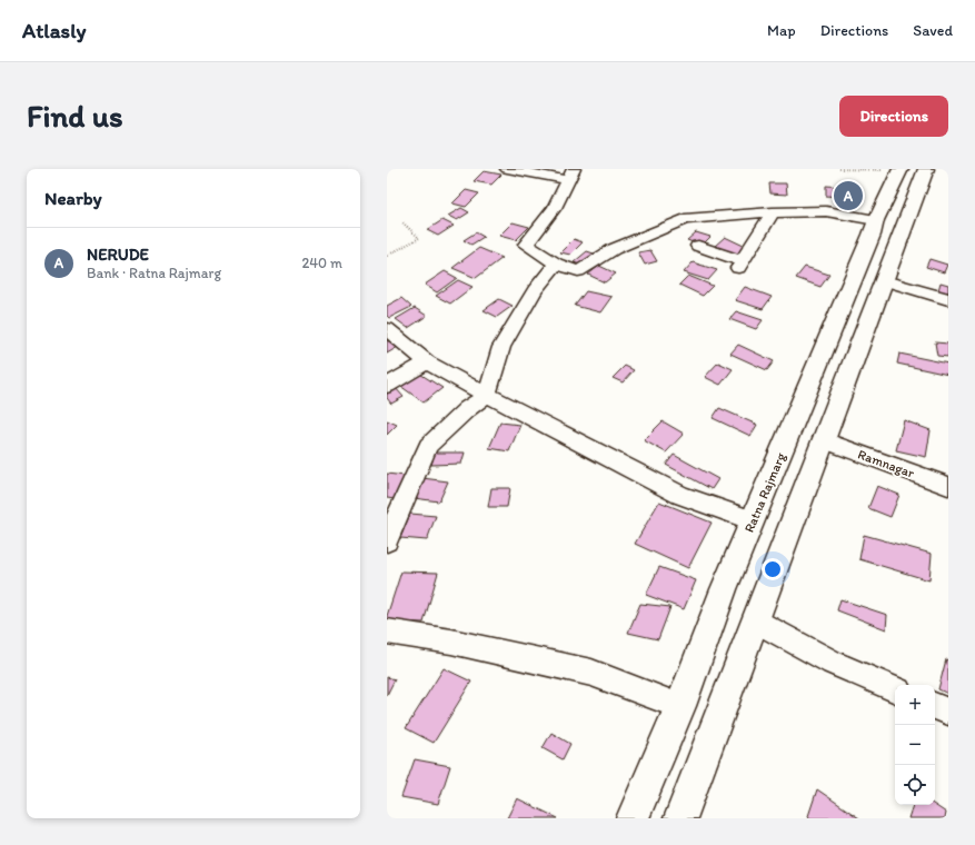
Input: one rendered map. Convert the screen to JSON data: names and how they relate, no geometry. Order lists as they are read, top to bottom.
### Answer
{
  "streets": {
    "highway": ["Ratna Rajmarg"],
    "street": ["Ramnagar"]
  },
  "page": {
    "header": "Atlasly",
    "nav": ["Map", "Directions", "Saved"],
    "buttons": "Directions",
    "title": "Find us",
    "heading": "Nearby",
    "pins": "A",
    "list": [
      {
        "mark": "A",
        "name": "NERUDE",
        "note": "Bank · Ratna Rajmarg",
        "value": "240 m"
      }
    ],
    "map_buttons": ["+", "−"]
  }
}
